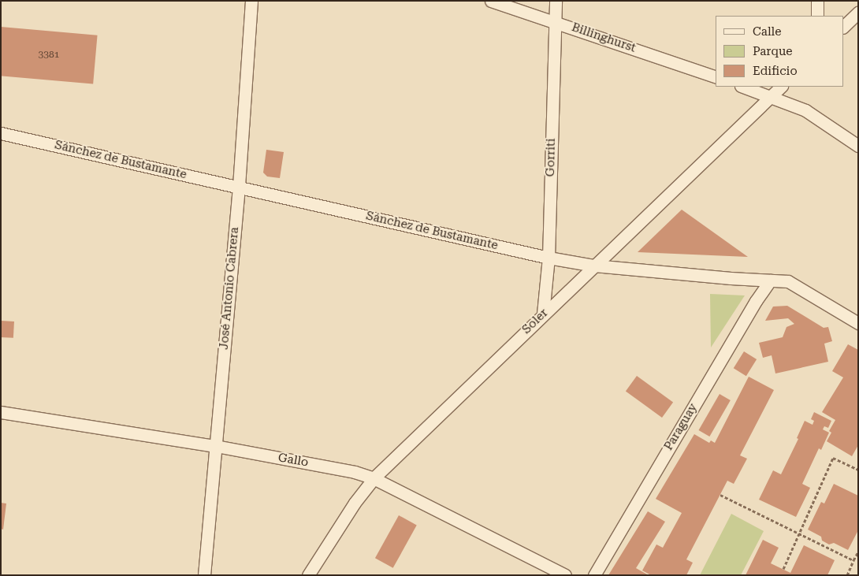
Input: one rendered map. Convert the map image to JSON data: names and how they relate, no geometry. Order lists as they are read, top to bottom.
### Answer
{
  "streets": {
    "street": [
      "Billinghurst",
      "Gorriti",
      "Sánchez de Bustamante",
      "José Antonio Cabrera",
      "Soler",
      "Paraguay",
      "Gallo"
    ]
  },
  "crossings": [
    ["Billinghurst", "Gorriti"],
    ["Gorriti", "Sánchez de Bustamante"],
    ["Gorriti", "Soler"],
    ["Sánchez de Bustamante", "José Antonio Cabrera"],
    ["Sánchez de Bustamante", "Soler"],
    ["Sánchez de Bustamante", "Paraguay"],
    ["José Antonio Cabrera", "Gallo"],
    ["Soler", "Gallo"]
  ],
  "house_numbers": ["3381"],
  "legend": ["Calle", "Parque", "Edificio"]
}
